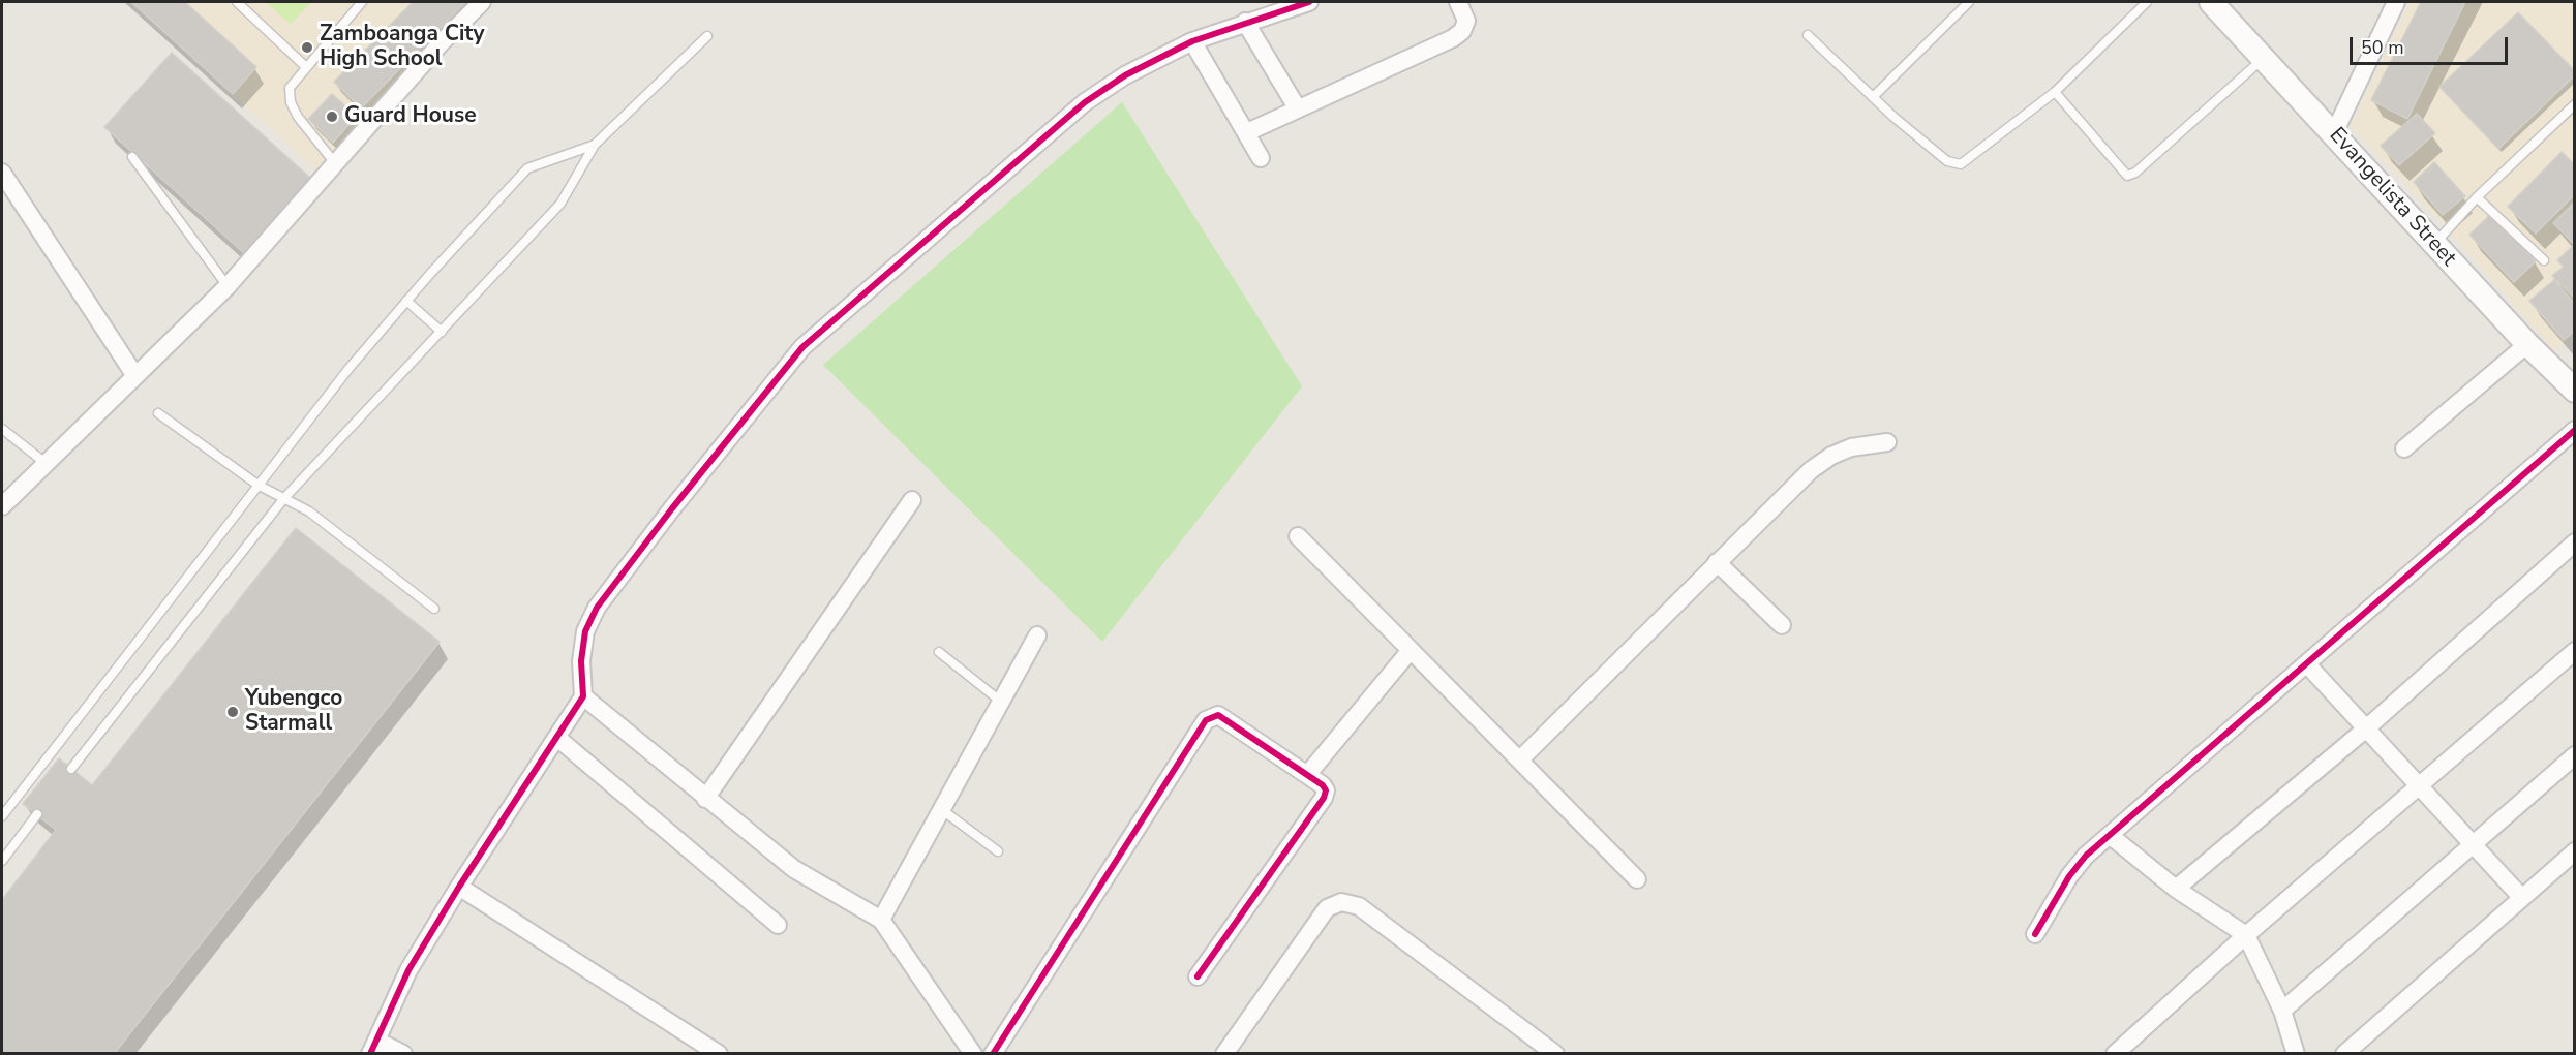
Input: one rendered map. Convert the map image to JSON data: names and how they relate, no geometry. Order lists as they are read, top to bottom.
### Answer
{
  "streets": {
    "main road": ["Evangelista Street"]
  },
  "places": ["Zamboanga City High School", "Guard House", "Yubengco Starmall"],
  "scale_bar": "50 m"
}
